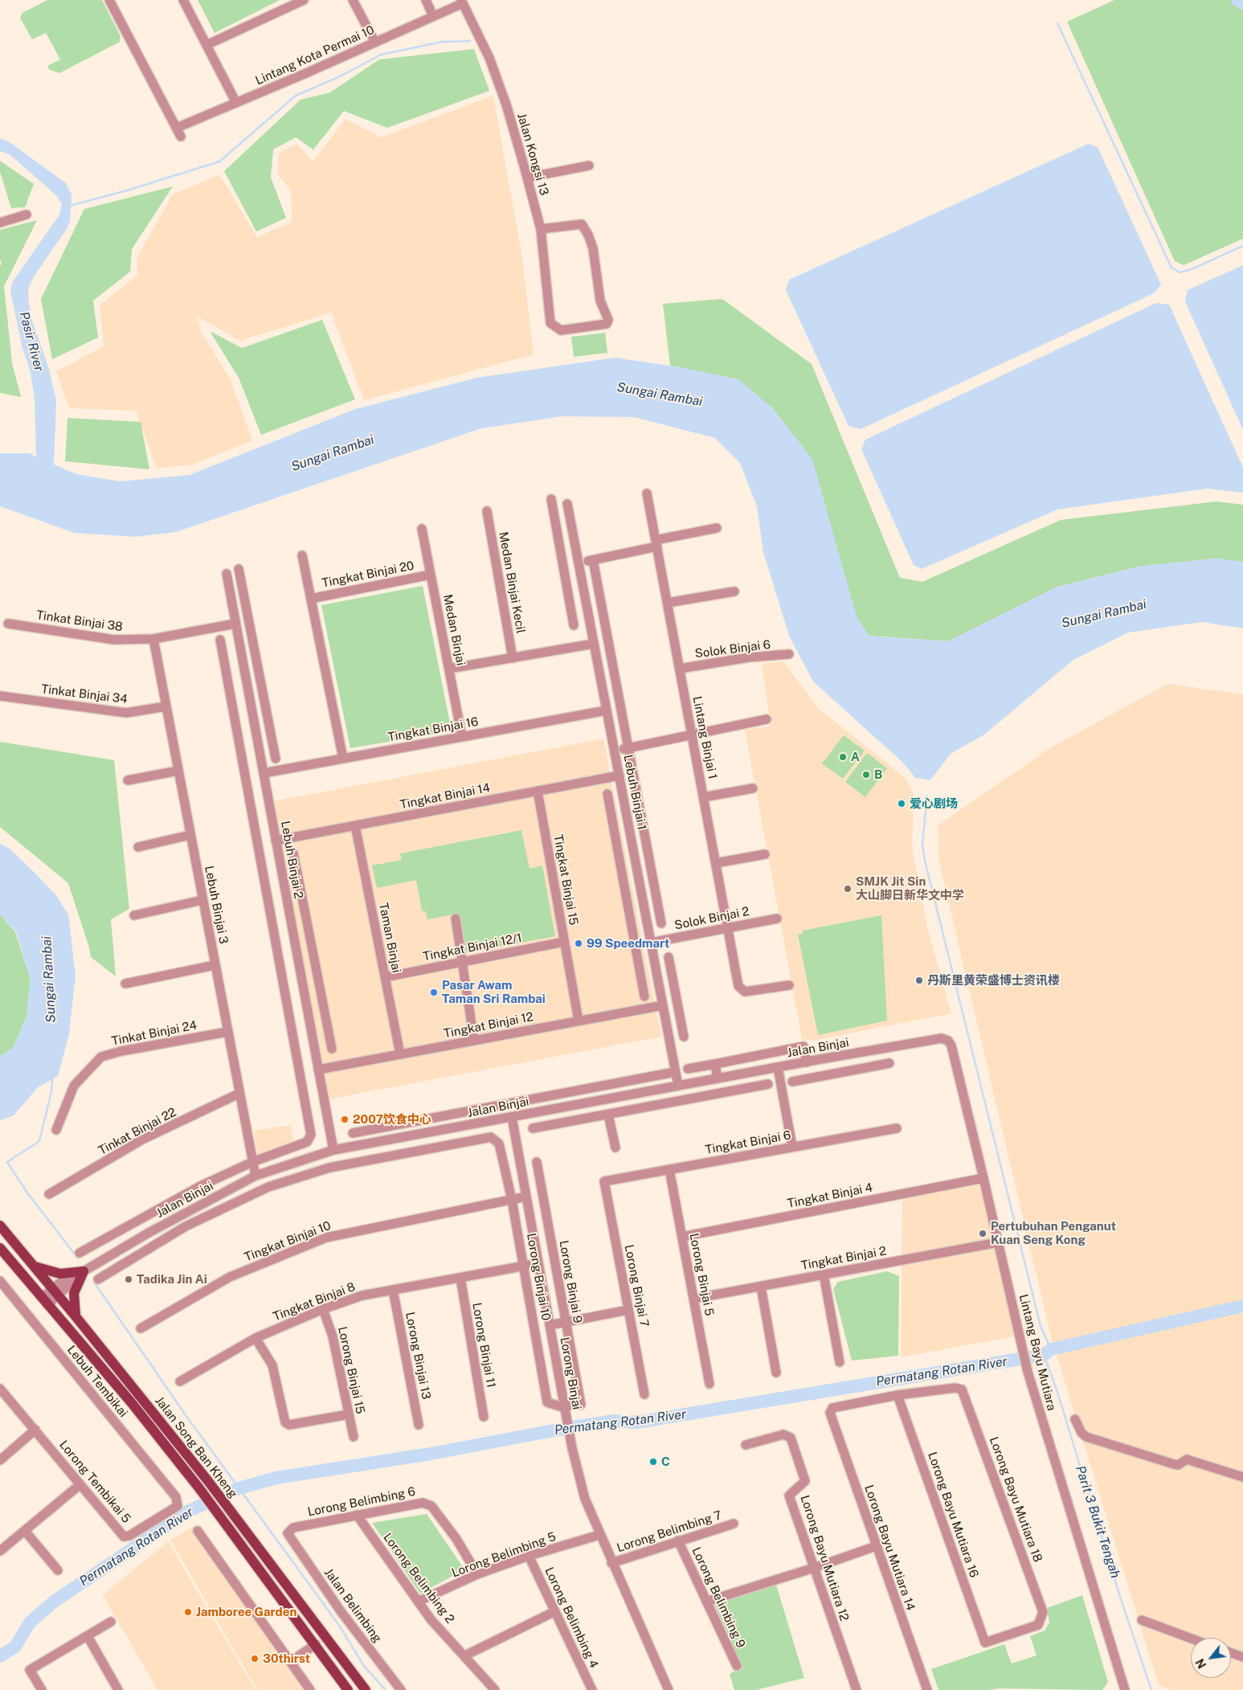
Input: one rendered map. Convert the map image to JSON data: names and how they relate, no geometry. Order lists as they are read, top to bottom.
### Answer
{
  "streets": {
    "main road": ["Jalan Song Ban Kheng"],
    "street": [
      "Lintang Kota Permai 10",
      "Jalan Kongsi 13",
      "Tingkat Binjai 20",
      "Medan Binjai Kecil",
      "Tinkat Binjai 38",
      "Medan Binjai",
      "Solok Binjai 6",
      "Tinkat Binjai 34",
      "Tingkat Binjai 16",
      "Lintang Binjai 1",
      "Lebuh Binjai 1",
      "Tingkat Binjai 14",
      "Lebuh Binjai 2",
      "Tingkat Binjai 15",
      "Lebuh Binjai 3",
      "Solok Binjai 2",
      "Taman Binjai",
      "Tingkat Binjai 12/1",
      "Tingkat Binjai 12",
      "Tinkat Binjai 24",
      "Jalan Binjai",
      "Tinkat Binjai 22",
      "Tingkat Binjai 6",
      "Tingkat Binjai 4",
      "Tingkat Binjai 10",
      "Tingkat Binjai 2",
      "Lorong Binjai 5",
      "Lorong Binjai 10",
      "Lorong Binjai 9",
      "Lorong Binjai 7",
      "Tingkat Binjai 8",
      "Lorong Binjai 11",
      "Lintang Bayu Mutiara",
      "Lorong Binjai 13",
      "Lorong Binjai 15",
      "Lorong Binjai",
      "Lebuh Tembikai",
      "Lorong Tembikai 5",
      "Lorong Bayu Mutiara 18",
      "Lorong Belimbing 6",
      "Lorong Bayu Mutiara 16",
      "Lorong Belimbing 7",
      "Lorong Bayu Mutiara 14",
      "Lorong Belimbing 5",
      "Lorong Bayu Mutiara 12",
      "Lorong Belimbing 2",
      "Lorong Belimbing 9",
      "Jalan Belimbing",
      "Lorong Belimbing 4"
    ]
  },
  "crossings": [
    ["Lintang Kota Permai 10", "Jalan Kongsi 13"],
    ["Tingkat Binjai 20", "Medan Binjai"],
    ["Tinkat Binjai 38", "Lebuh Binjai 2"],
    ["Tinkat Binjai 38", "Lebuh Binjai 3"],
    ["Medan Binjai", "Tingkat Binjai 16"],
    ["Solok Binjai 6", "Lintang Binjai 1"],
    ["Tinkat Binjai 34", "Lebuh Binjai 3"],
    ["Tingkat Binjai 16", "Lebuh Binjai 1"],
    ["Tingkat Binjai 16", "Lebuh Binjai 2"],
    ["Lintang Binjai 1", "Solok Binjai 2"],
    ["Lebuh Binjai 1", "Tingkat Binjai 14"],
    ["Lebuh Binjai 1", "Solok Binjai 2"],
    ["Lebuh Binjai 1", "Tingkat Binjai 12"],
    ["Lebuh Binjai 1", "Jalan Binjai"],
    ["Tingkat Binjai 14", "Lebuh Binjai 2"],
    ["Tingkat Binjai 14", "Tingkat Binjai 15"],
    ["Tingkat Binjai 14", "Taman Binjai"],
    ["Lebuh Binjai 2", "Tingkat Binjai 12"],
    ["Lebuh Binjai 2", "Jalan Binjai"],
    ["Tingkat Binjai 15", "Tingkat Binjai 12/1"],
    ["Tingkat Binjai 15", "Tingkat Binjai 12"],
    ["Lebuh Binjai 3", "Tinkat Binjai 24"],
    ["Lebuh Binjai 3", "Jalan Binjai"],
    ["Lebuh Binjai 3", "Tinkat Binjai 22"],
    ["Taman Binjai", "Tingkat Binjai 12/1"],
    ["Taman Binjai", "Tingkat Binjai 12"],
    ["Jalan Binjai", "Lintang Bayu Mutiara"],
    ["Jalan Binjai", "Lorong Binjai"],
    ["Jalan Binjai", "Jalan Song Ban Kheng"],
    ["Tingkat Binjai 6", "Lorong Binjai 5"],
    ["Tingkat Binjai 6", "Lorong Binjai 7"],
    ["Tingkat Binjai 4", "Lorong Binjai 5"],
    ["Tingkat Binjai 4", "Lintang Bayu Mutiara"],
    ["Tingkat Binjai 10", "Lorong Binjai 10"],
    ["Tingkat Binjai 10", "Lorong Binjai"],
    ["Tingkat Binjai 2", "Lorong Binjai 5"],
    ["Tingkat Binjai 2", "Lintang Bayu Mutiara"],
    ["Lorong Binjai 10", "Lorong Binjai 9"],
    ["Lorong Binjai 10", "Tingkat Binjai 8"],
    ["Lorong Binjai 10", "Lorong Binjai"],
    ["Lorong Binjai 9", "Lorong Binjai"],
    ["Tingkat Binjai 8", "Lorong Binjai 11"],
    ["Tingkat Binjai 8", "Lorong Binjai 13"],
    ["Tingkat Binjai 8", "Lorong Binjai 15"],
    ["Tingkat Binjai 8", "Lorong Binjai"],
    ["Lorong Binjai", "Lorong Belimbing 7"],
    ["Lorong Binjai", "Lorong Belimbing 5"],
    ["Lebuh Tembikai", "Lorong Tembikai 5"],
    ["Lorong Bayu Mutiara 18", "Lorong Bayu Mutiara 16"],
    ["Lorong Bayu Mutiara 18", "Lorong Bayu Mutiara 14"],
    ["Lorong Belimbing 6", "Lorong Belimbing 5"],
    ["Lorong Belimbing 6", "Lorong Belimbing 2"],
    ["Lorong Belimbing 6", "Jalan Belimbing"],
    ["Lorong Bayu Mutiara 16", "Lorong Bayu Mutiara 14"],
    ["Lorong Belimbing 7", "Lorong Belimbing 9"],
    ["Lorong Belimbing 5", "Lorong Belimbing 2"],
    ["Lorong Belimbing 5", "Lorong Belimbing 4"]
  ],
  "water": [
    "Pasir River",
    "Sungai Rambai",
    "Permatang Rotan River",
    "Parit 3 Bukit Tengah"
  ],
  "places": [
    "A",
    "B",
    "爱心剧场",
    "SMJK Jit Sin 大山脚日新华文中学",
    "99 Speedmart",
    "丹斯里黄荣盛博士资讯楼",
    "Pasar Awam Taman Sri Rambai",
    "2007饮食中心",
    "Pertubuhan Penganut Kuan Seng Kong",
    "Tadika Jin Ai",
    "C",
    "Jamboree Garden",
    "30thirst"
  ],
  "north": "bottom left"
}
